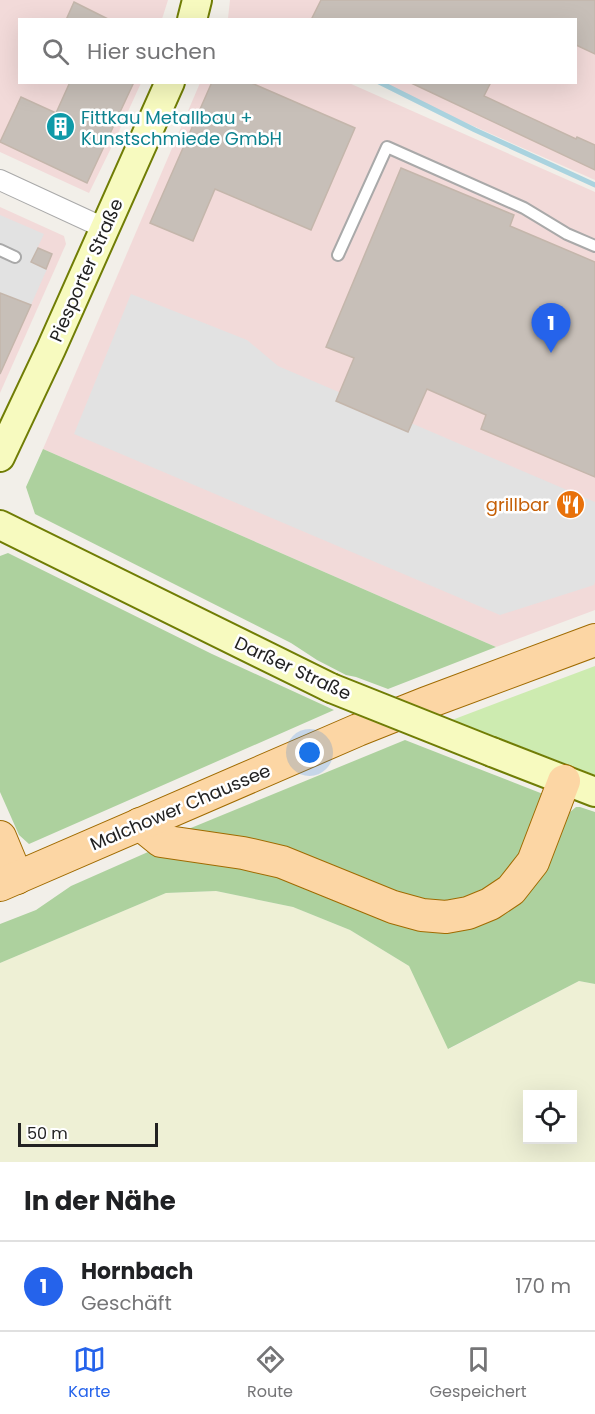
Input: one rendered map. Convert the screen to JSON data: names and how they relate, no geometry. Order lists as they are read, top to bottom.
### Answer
{
  "streets": {
    "main road": ["Piesporter Straße", "Darßer Straße", "Malchower Chaussee"]
  },
  "places": {
    "building": ["Fittkau Metallbau + Kunstschmiede GmbH"],
    "restaurant": ["grillbar"]
  },
  "scale_bar": "50 m",
  "page": {
    "search": "Hier suchen",
    "pins": "1",
    "scale": "50 m",
    "heading": "In der Nähe",
    "list": [
      {
        "mark": "1",
        "name": "Hornbach",
        "note": "Geschäft",
        "value": "170 m"
      }
    ],
    "nav": ["Karte", "Route", "Gespeichert"]
  }
}
